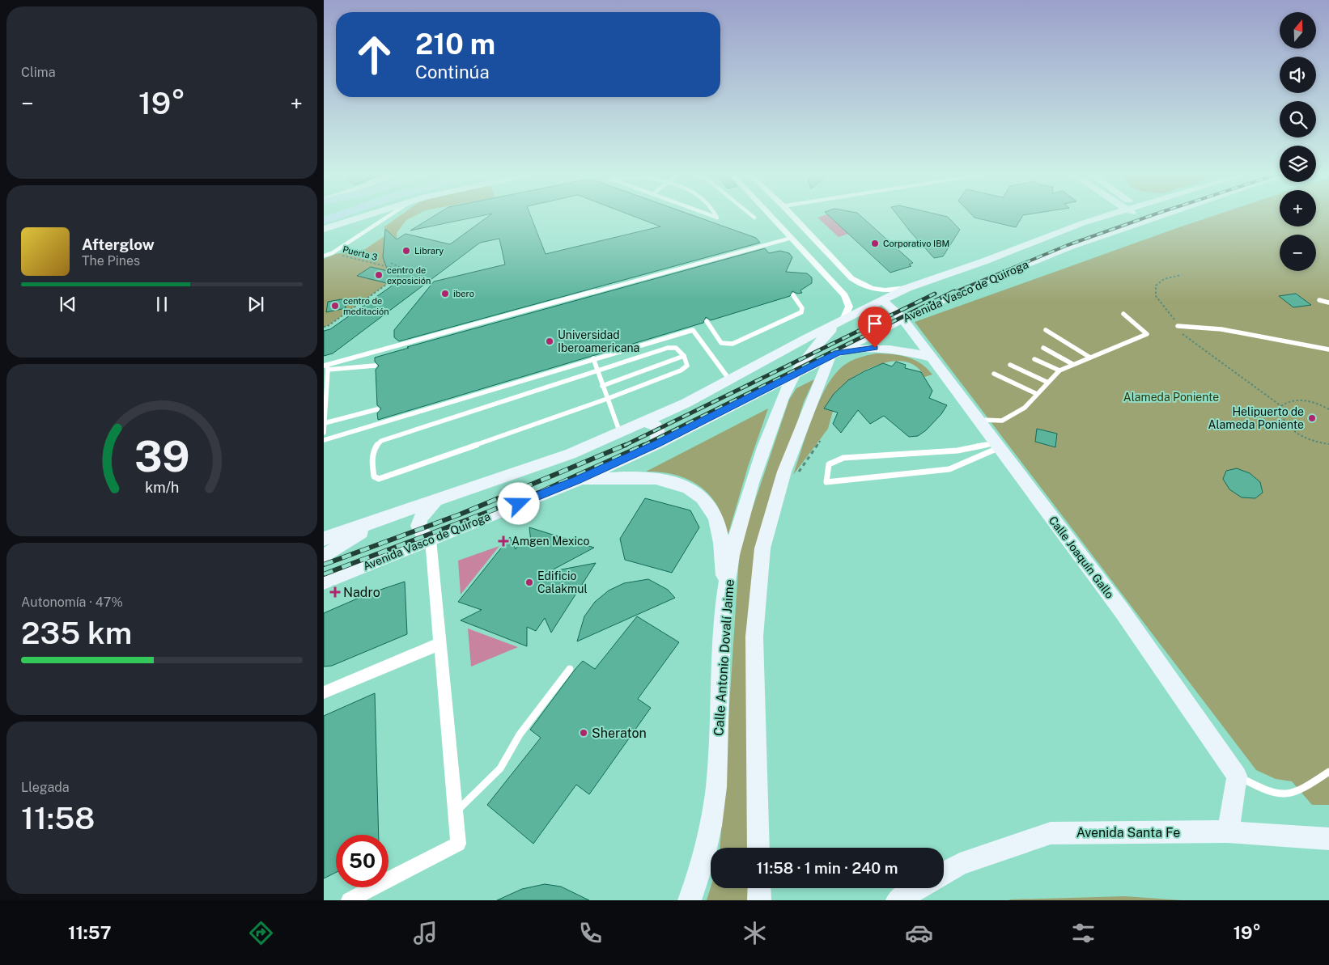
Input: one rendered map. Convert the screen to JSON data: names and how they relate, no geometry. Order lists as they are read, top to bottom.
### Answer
{
  "streets": {
    "main road": [
      "Avenida Vasco de Quiroga",
      "Calle Joaquín Gallo",
      "Calle Antonio Dovalí Jaime",
      "Avenida Santa Fe"
    ],
    "path": ["Puerta 3"]
  },
  "crossings": [
    ["Avenida Vasco de Quiroga", "Calle Joaquín Gallo"],
    ["Avenida Vasco de Quiroga", "Calle Antonio Dovalí Jaime"]
  ],
  "parks": ["Alameda Poniente"],
  "places": {
    "other": [
      "Corporativo IBM",
      "Library",
      "centro de exposición",
      "ibero",
      "centro de meditación",
      "Universidad Iberoamericana",
      "Helipuerto de Alameda Poniente",
      "Edificio Calakmul",
      "Sheraton"
    ],
    "health": ["Amgen Mexico", "Nadro"]
  },
  "north": "top",
  "page": {
    "tile": [
      "Clima",
      ["Autonomía · 47%", "235 km"],
      ["Llegada", "11:58"]
    ],
    "map_buttons": ["+", "−"],
    "turn": ["210 m", "Continúa"],
    "heat": ["−", "19°", "+"],
    "song": ["Afterglow", "The Pines"],
    "limit": "50",
    "trip": "11:58 · 1 min · 240 m",
    "tabs": ["11:57", "19°"],
    "gauge": ["39", "km/h"]
  }
}
